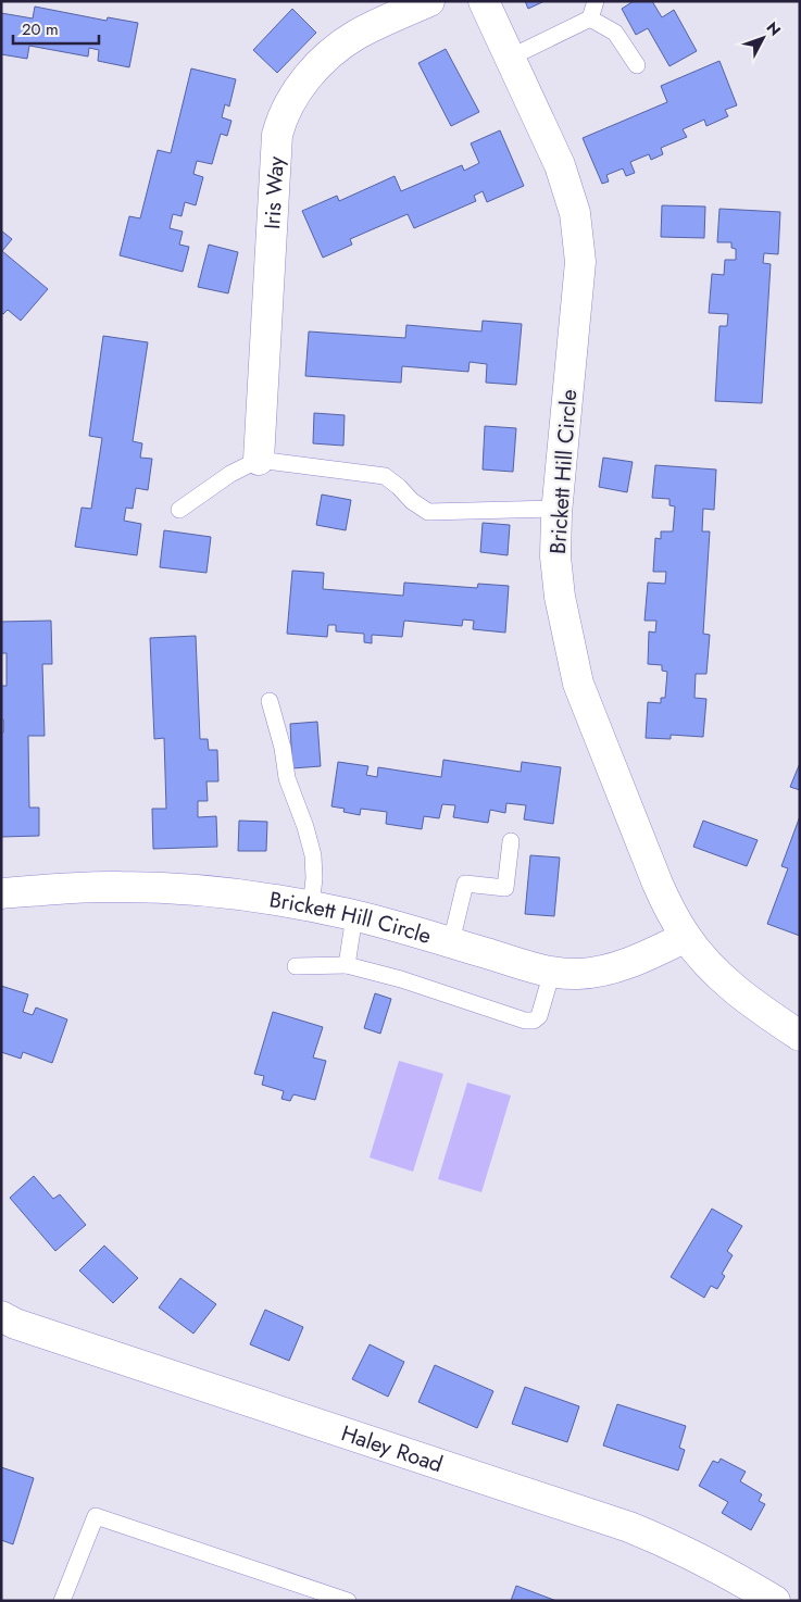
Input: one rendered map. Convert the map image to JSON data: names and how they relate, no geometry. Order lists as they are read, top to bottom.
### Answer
{
  "streets": {
    "street": ["Iris Way", "Brickett Hill Circle", "Haley Road"]
  },
  "scale_bar": "20 m",
  "north": "top right"
}
